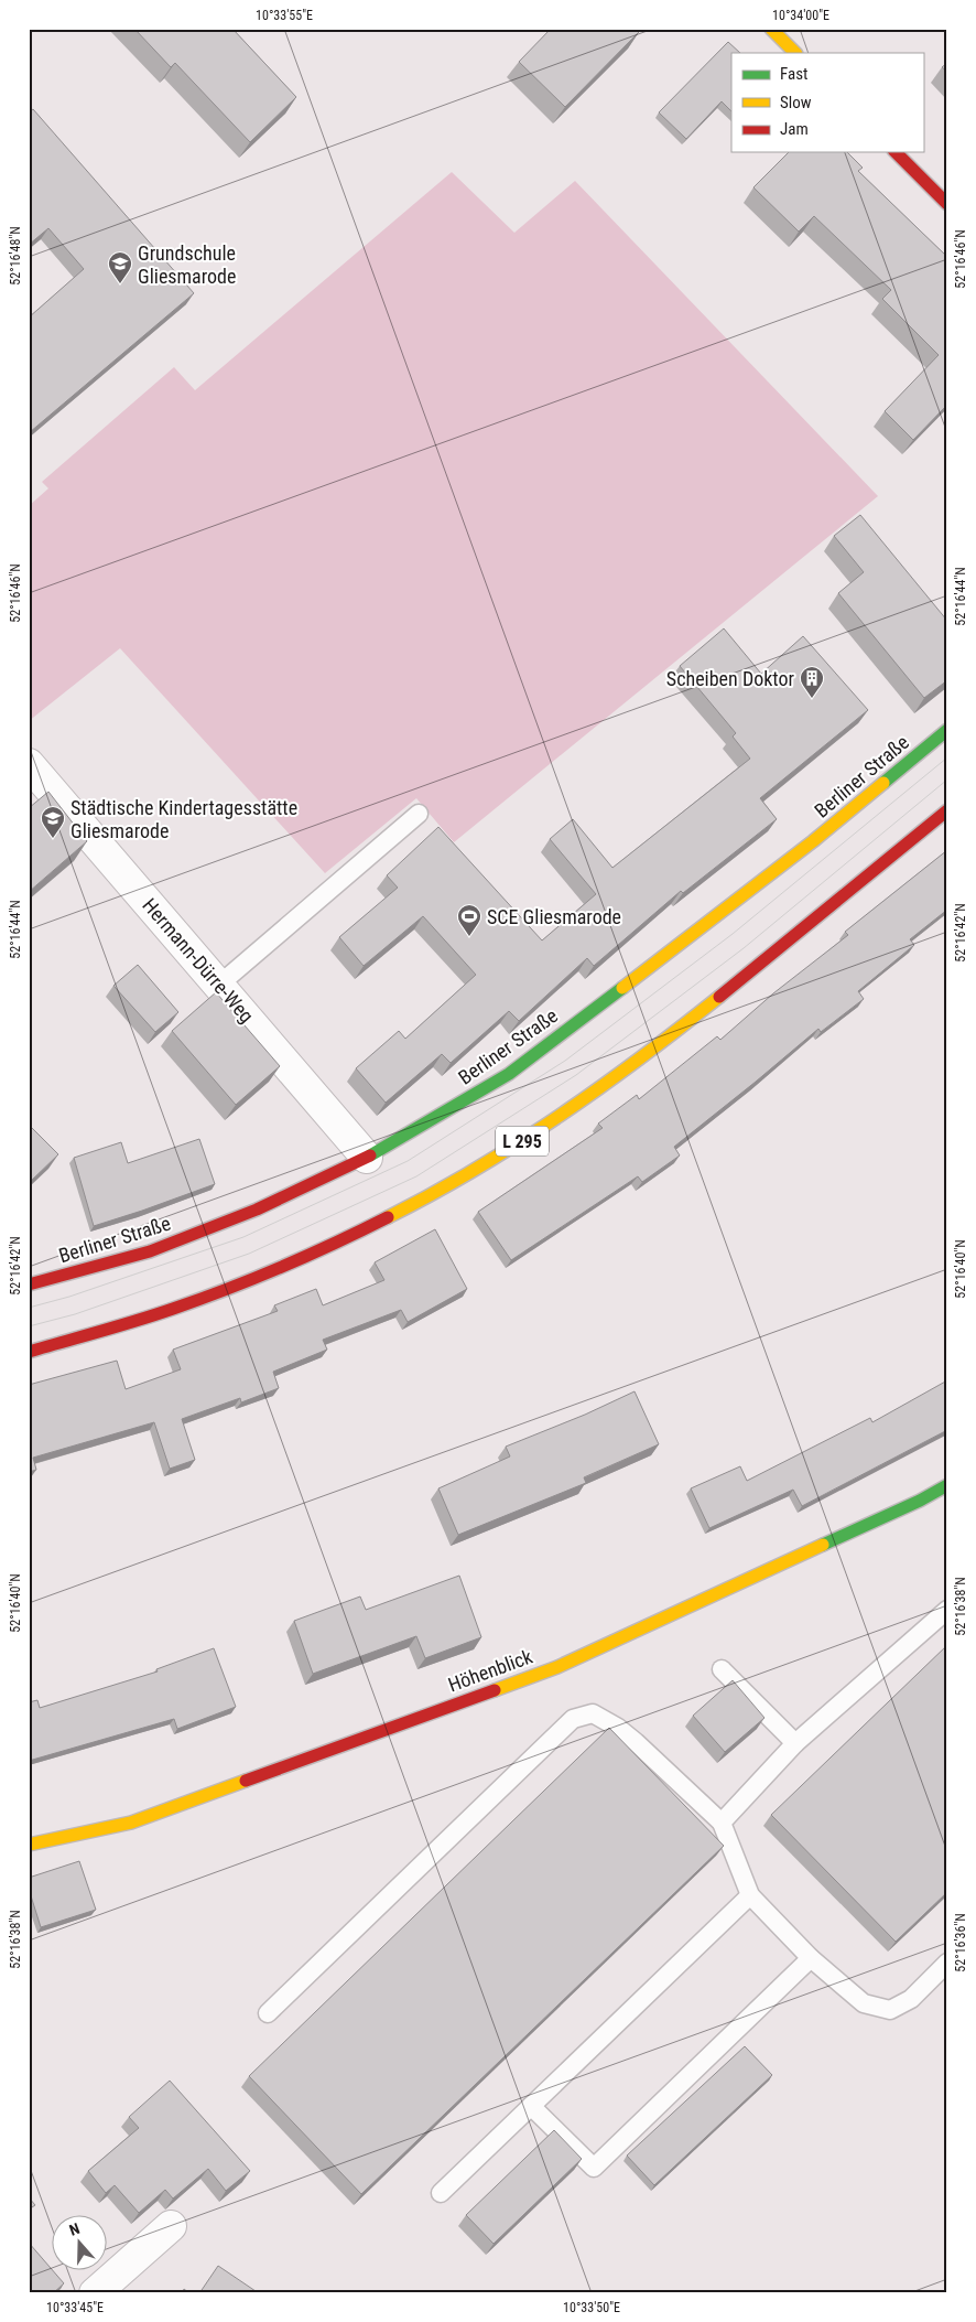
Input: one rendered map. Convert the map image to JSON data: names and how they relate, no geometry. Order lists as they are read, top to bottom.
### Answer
{
  "streets": {
    "main road": ["Berliner Straße", "L 295", "Höhenblick"],
    "street": ["Hermann-Dürre-Weg"]
  },
  "crossings": [
    ["Berliner Straße", "Hermann-Dürre-Weg"]
  ],
  "places": {
    "school or university": ["Grundschule Gliesmarode", "Städtische Kindertagesstätte Gliesmarode"],
    "building": ["Scheiben Doktor"],
    "sports": ["SCE Gliesmarode"]
  },
  "legend": ["Fast", "Slow", "Jam"],
  "north": "top",
  "coordinates": [
    "10°33'55\"E",
    "10°34'00\"E",
    "52°16'48\"N",
    "52°16'46\"N",
    "52°16'44\"N",
    "52°16'42\"N",
    "52°16'40\"N",
    "52°16'38\"N",
    "52°16'36\"N",
    "10°33'45\"E",
    "10°33'50\"E"
  ]
}
